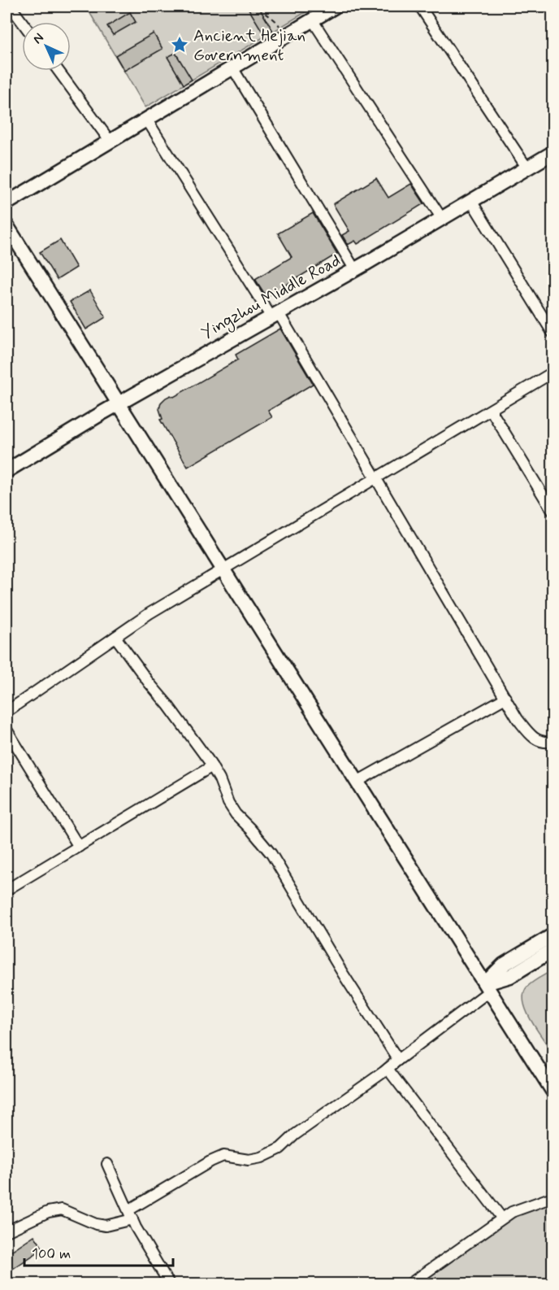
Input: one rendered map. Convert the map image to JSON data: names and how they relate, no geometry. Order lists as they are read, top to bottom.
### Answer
{
  "streets": {
    "street": ["Yingzhou Middle Road"]
  },
  "places": {
    "place": ["Ancient Hejian Government"]
  },
  "scale_bar": "100 m",
  "north": "top left"
}
